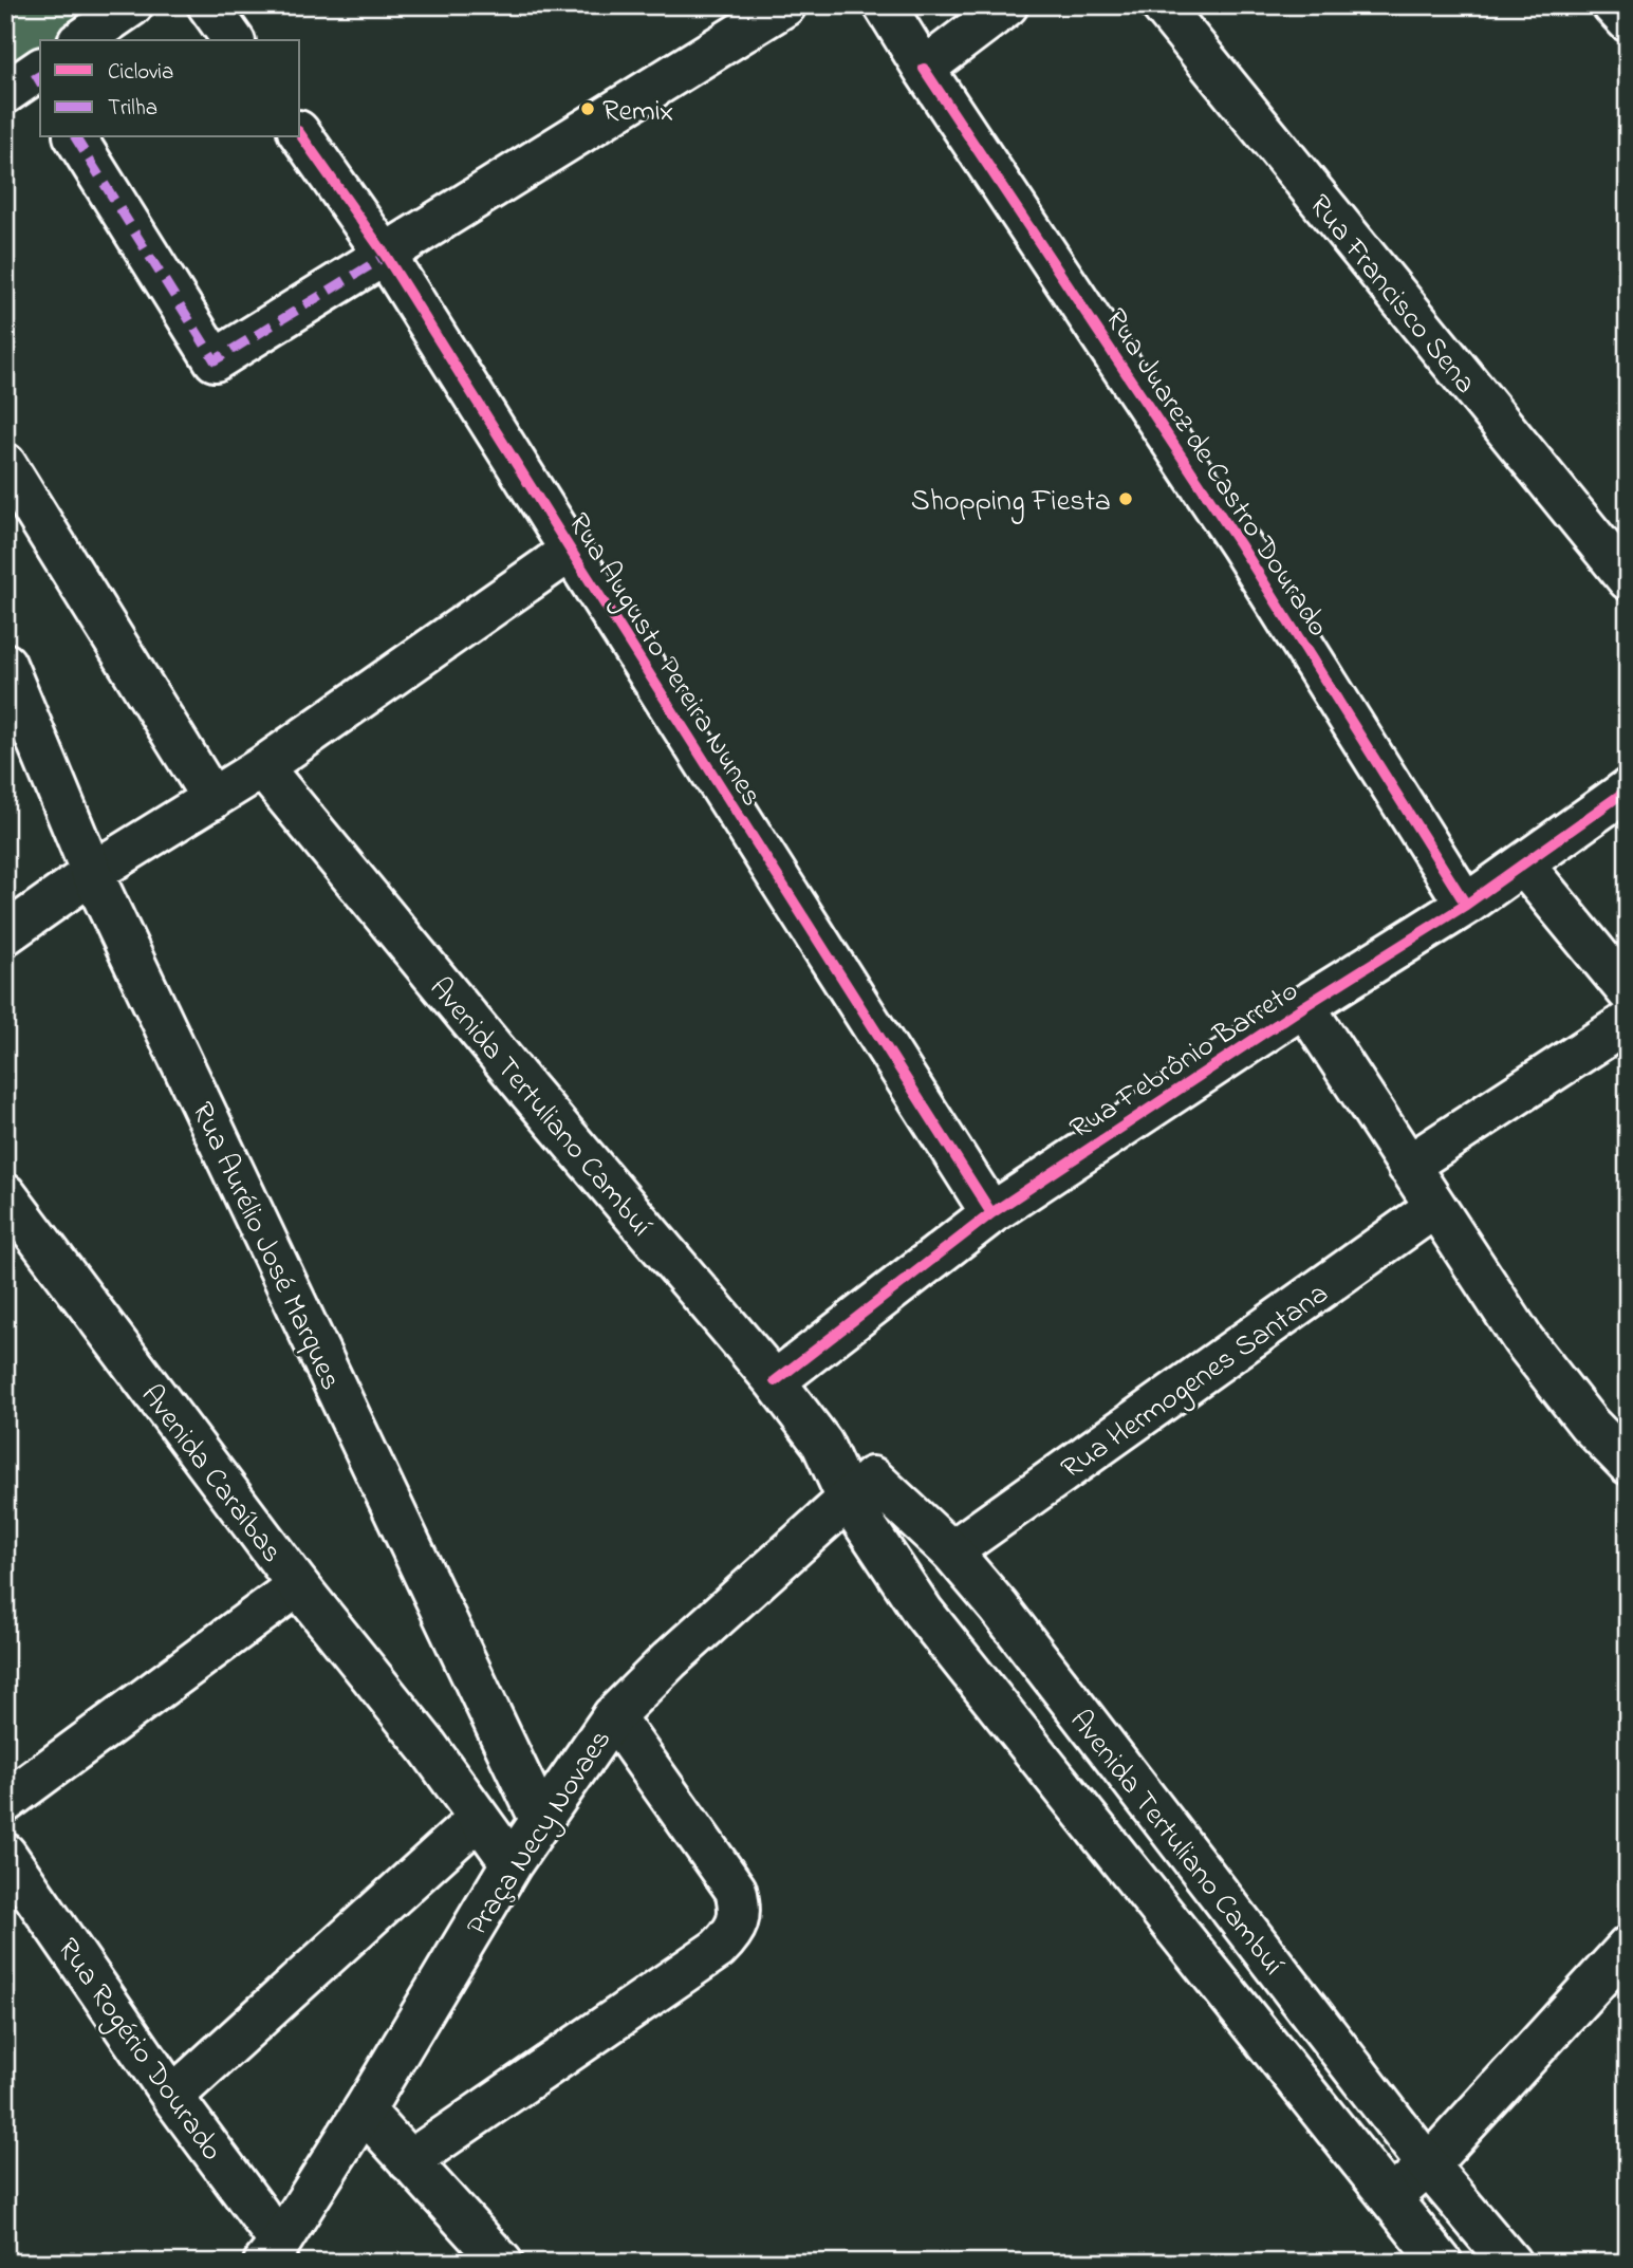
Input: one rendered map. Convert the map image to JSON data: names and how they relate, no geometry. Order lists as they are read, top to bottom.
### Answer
{
  "streets": {
    "street": [
      "Rua Francisco Sena",
      "Rua Juarez de Castro Dourado",
      "Rua Augusto Pereira Nunes",
      "Rua Febrônio Barreto",
      "Avenida Tertuliano Cambuí",
      "Rua Aurélio José Marques",
      "Rua Hermogenes Santana",
      "Avenida Caraíbas",
      "Praça Necy Novaes",
      "Rua Rogério Dourado"
    ]
  },
  "crossings": [
    ["Rua Juarez de Castro Dourado", "Rua Febrônio Barreto"],
    ["Rua Augusto Pereira Nunes", "Rua Febrônio Barreto"],
    ["Rua Febrônio Barreto", "Avenida Tertuliano Cambuí"],
    ["Avenida Tertuliano Cambuí", "Rua Hermogenes Santana"],
    ["Rua Aurélio José Marques", "Praça Necy Novaes"],
    ["Avenida Caraíbas", "Praça Necy Novaes"],
    ["Praça Necy Novaes", "Rua Rogério Dourado"]
  ],
  "places": ["Remix", "Shopping Fiesta"],
  "legend": ["Ciclovia", "Trilha"]
}
